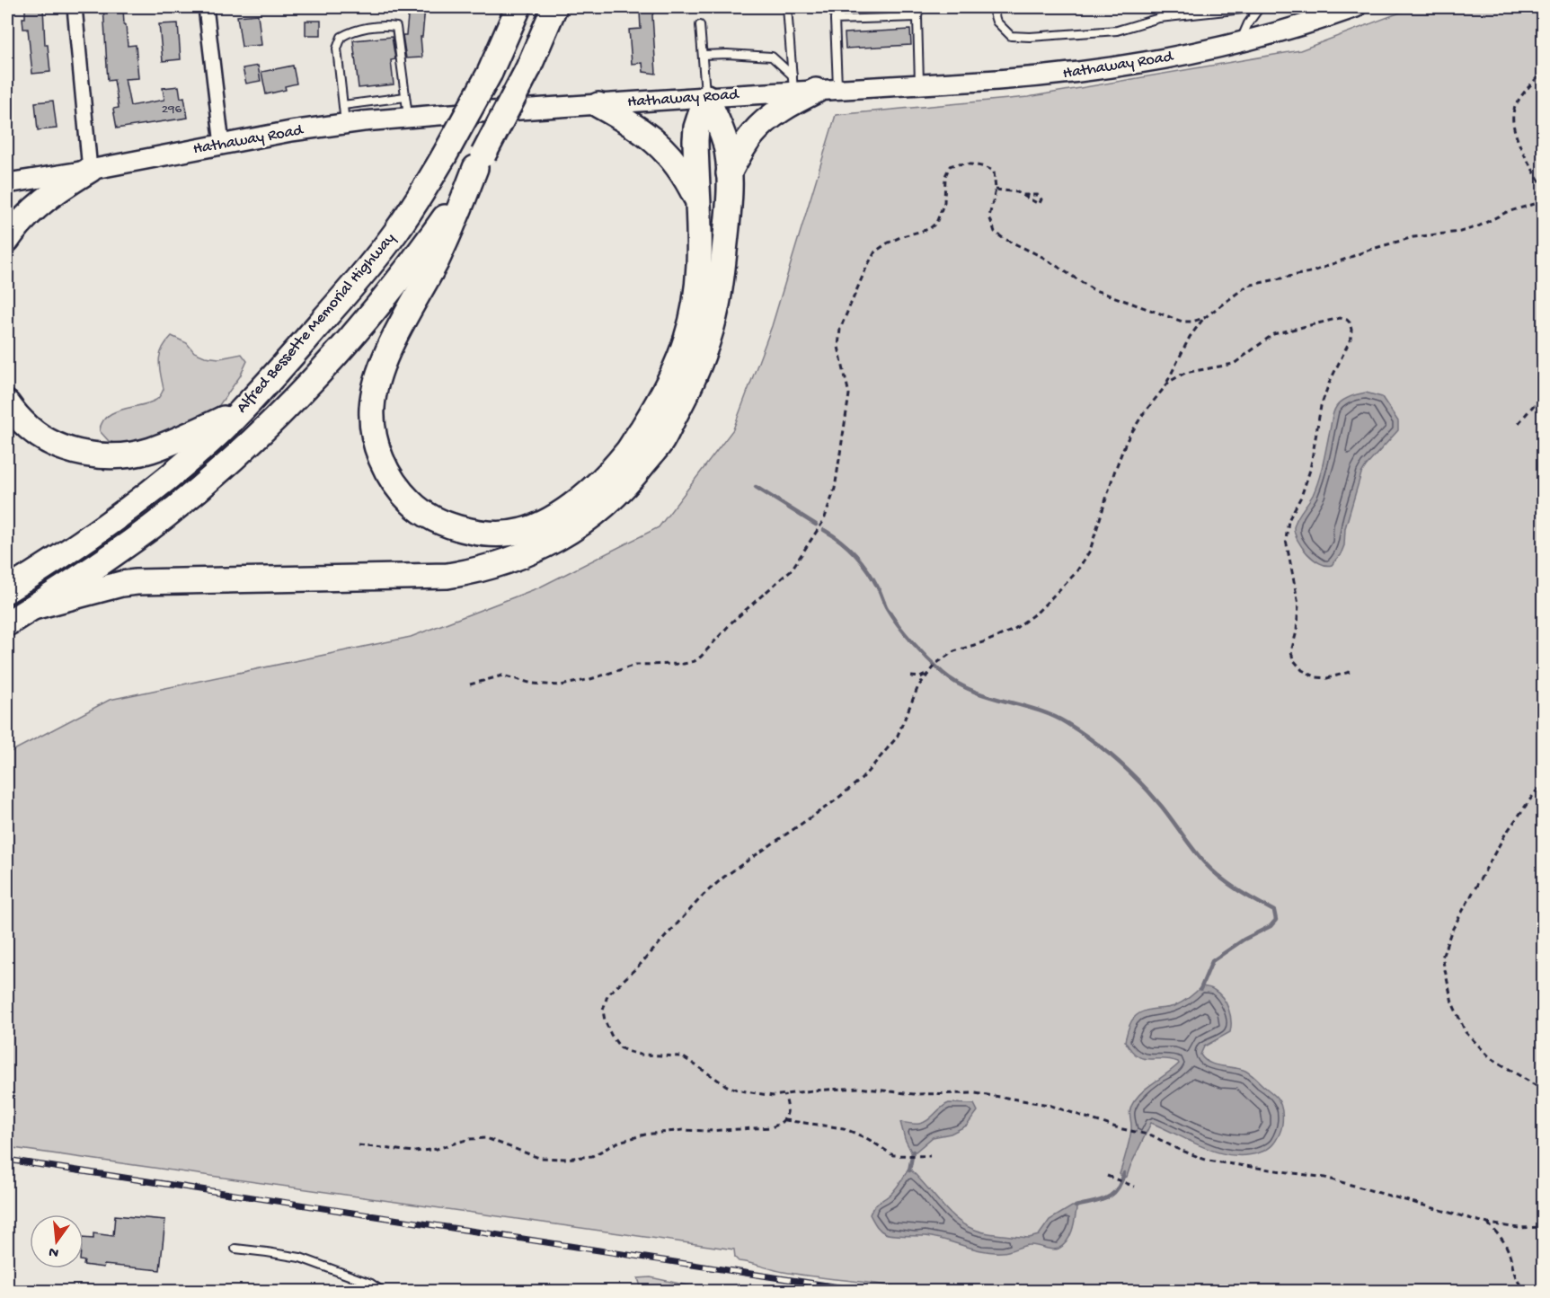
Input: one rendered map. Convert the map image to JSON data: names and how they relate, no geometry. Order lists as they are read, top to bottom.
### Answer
{
  "streets": {
    "highway": ["Alfred Bessette Memorial Highway"],
    "main road": ["Hathaway Road"]
  },
  "house_numbers": ["296"],
  "north": "bottom"
}
